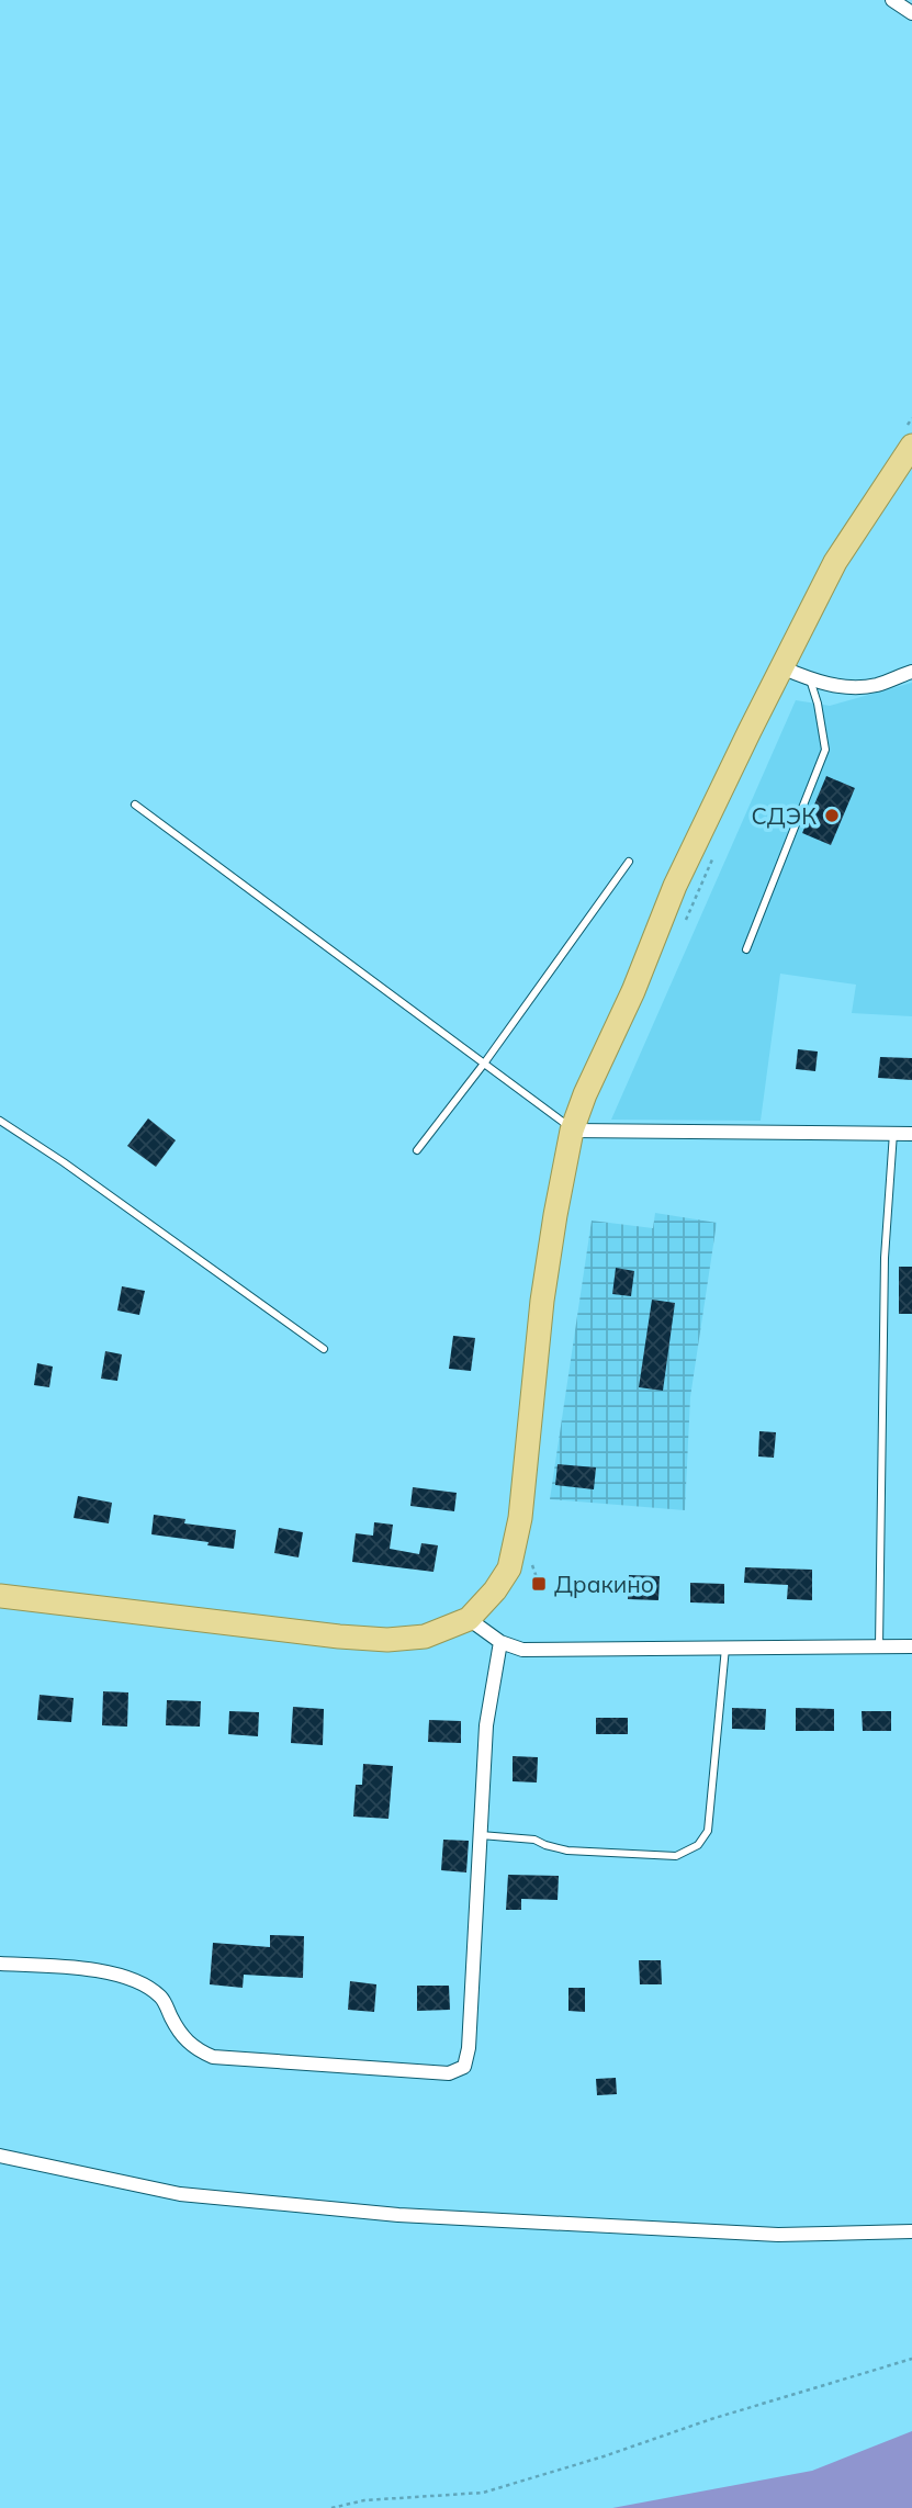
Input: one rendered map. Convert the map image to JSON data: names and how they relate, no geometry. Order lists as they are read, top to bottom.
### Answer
{
  "places": {
    "other": ["СДЭК"],
    "transit": ["Дракино"]
  }
}
